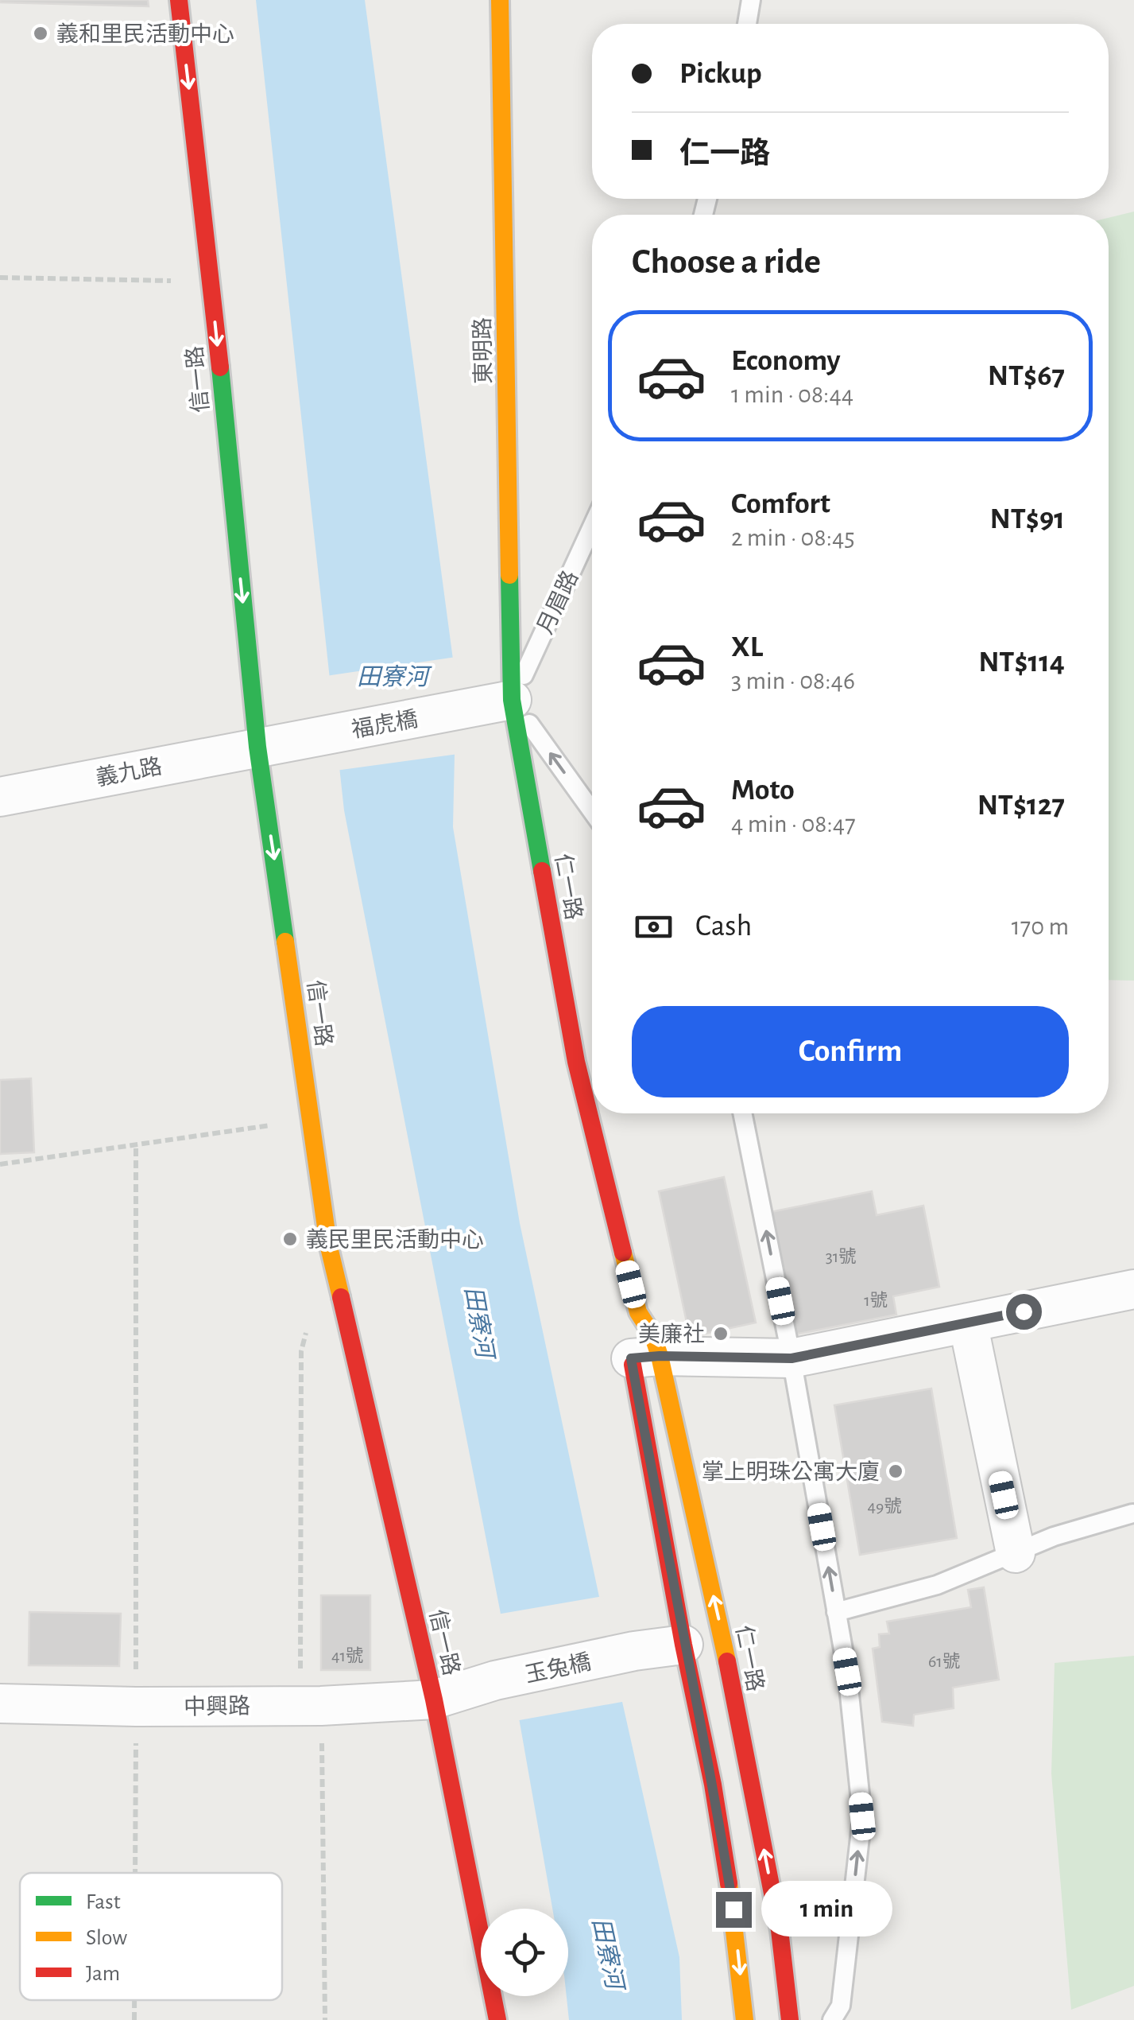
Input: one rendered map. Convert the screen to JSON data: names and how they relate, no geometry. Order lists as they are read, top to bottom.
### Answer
{
  "streets": {
    "street": [
      "東明路",
      "信一路",
      "福虎橋",
      "義九路",
      "仁一路",
      "玉兔橋",
      "中興路"
    ],
    "lane": ["月眉路"]
  },
  "crossings": [
    ["東明路", "月眉路"],
    ["東明路", "福虎橋"],
    ["東明路", "仁一路"],
    ["信一路", "福虎橋"],
    ["信一路", "義九路"],
    ["信一路", "玉兔橋"],
    ["信一路", "中興路"],
    ["月眉路", "福虎橋"],
    ["月眉路", "仁一路"],
    ["福虎橋", "義九路"],
    ["福虎橋", "仁一路"],
    ["仁一路", "玉兔橋"],
    ["玉兔橋", "中興路"]
  ],
  "one_way": ["信一路"],
  "water": ["田寮河"],
  "places": [
    "義和里民活動中心",
    "義民里民活動中心",
    "美廉社",
    "掌上明珠公寓大廈"
  ],
  "house_numbers": [
    "31號",
    "1號",
    "49號",
    "41號",
    "61號"
  ],
  "legend": ["Fast", "Slow", "Jam"],
  "page": {
    "banner": ["Pickup", "仁一路"],
    "heading": "Choose a ride",
    "list": [
      {
        "name": "Economy",
        "note": "1 min · 08:44",
        "value": "NT$67"
      },
      {
        "name": "Comfort",
        "note": "2 min · 08:45",
        "value": "NT$91"
      },
      {
        "name": "XL",
        "note": "3 min · 08:46",
        "value": "NT$114"
      },
      {
        "name": "Moto",
        "note": "4 min · 08:47",
        "value": "NT$127"
      }
    ],
    "pay": ["Cash", "170 m"],
    "buttons": "Confirm",
    "bubble": "1 min"
  }
}
